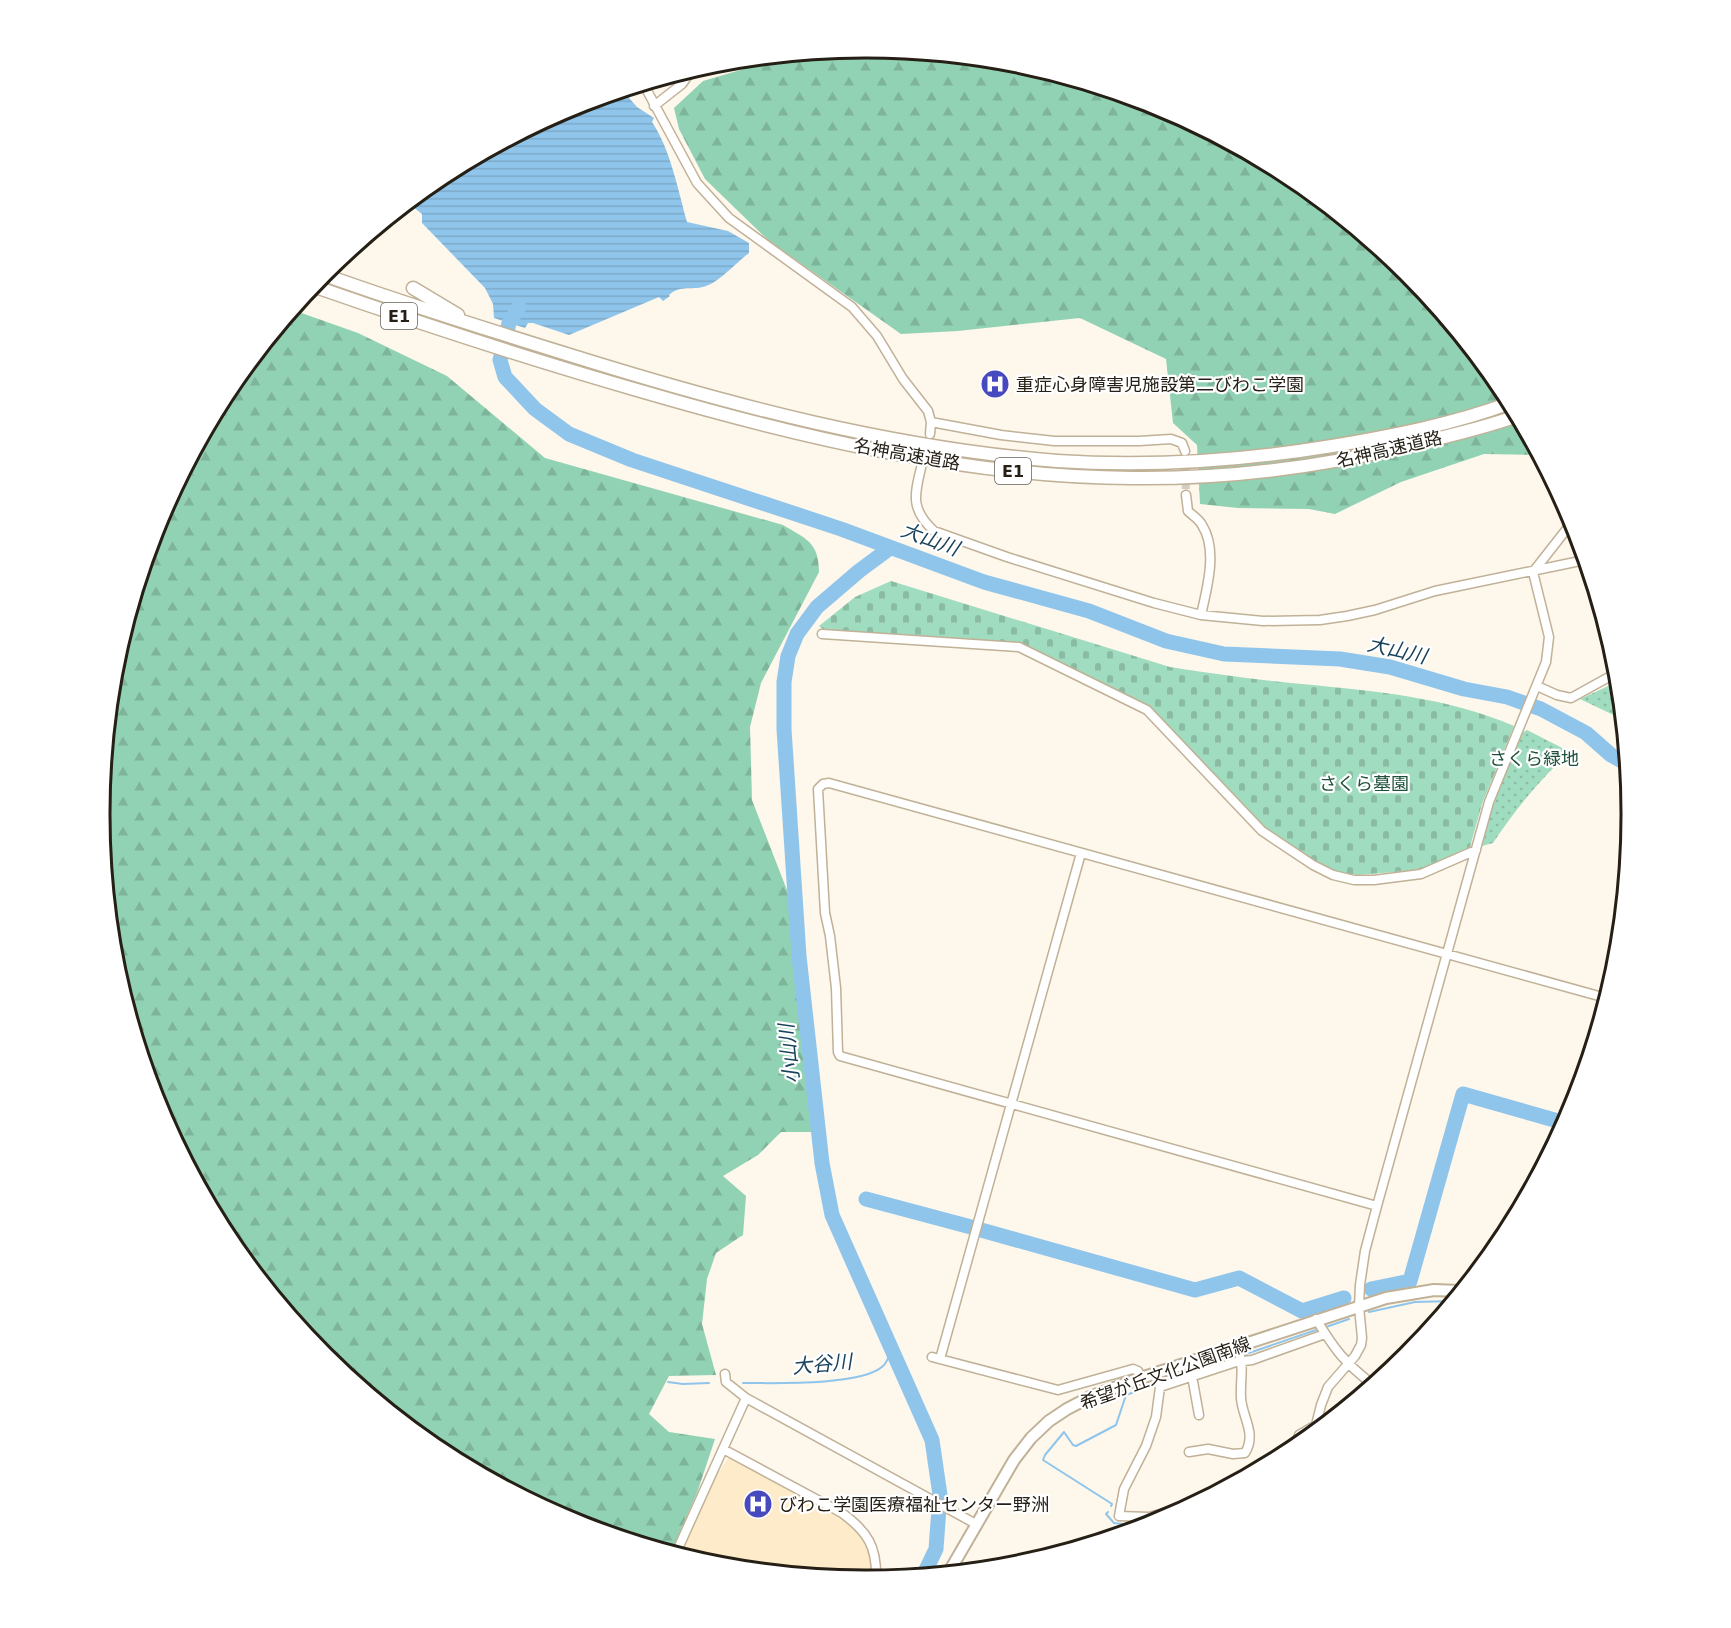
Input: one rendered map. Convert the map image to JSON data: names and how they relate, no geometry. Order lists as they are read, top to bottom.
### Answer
{
  "streets": {
    "highway": ["E1", "名神高速道路"],
    "main road": ["希望が丘文化公園南線"]
  },
  "water": ["大山川", "小山川", "大谷川"],
  "parks": ["さくら緑地", "さくら墓園"],
  "places": {
    "hospital": ["重症心身障害児施設第二びわこ学園", "びわこ学園医療福祉センター野洲"]
  }
}
